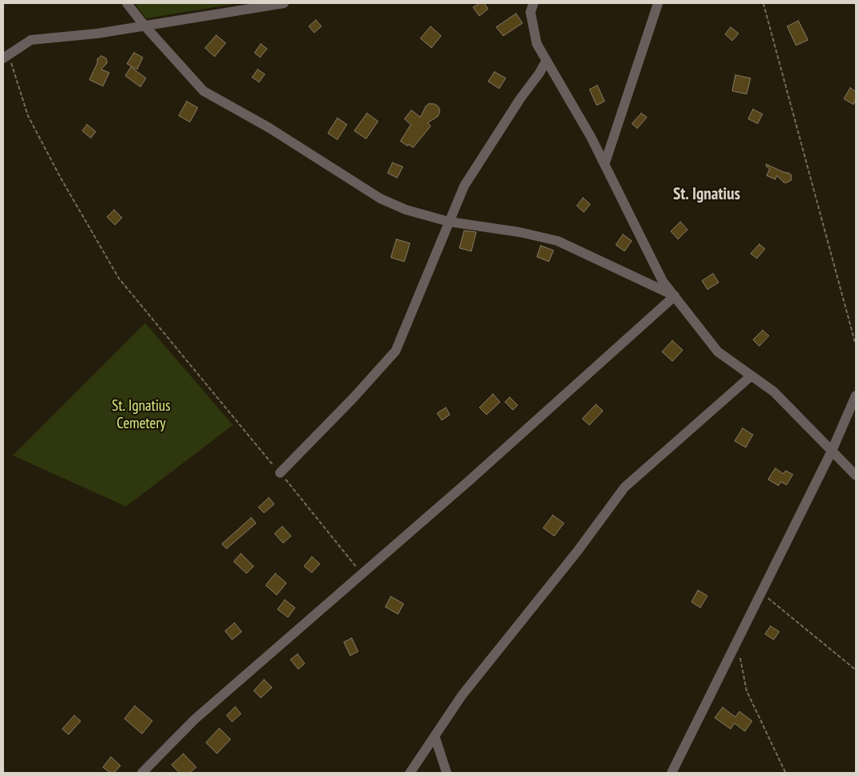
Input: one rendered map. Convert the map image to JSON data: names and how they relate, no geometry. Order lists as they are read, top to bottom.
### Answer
{
  "districts": ["St. Ignatius"],
  "parks": ["St. Ignatius Cemetery"]
}
